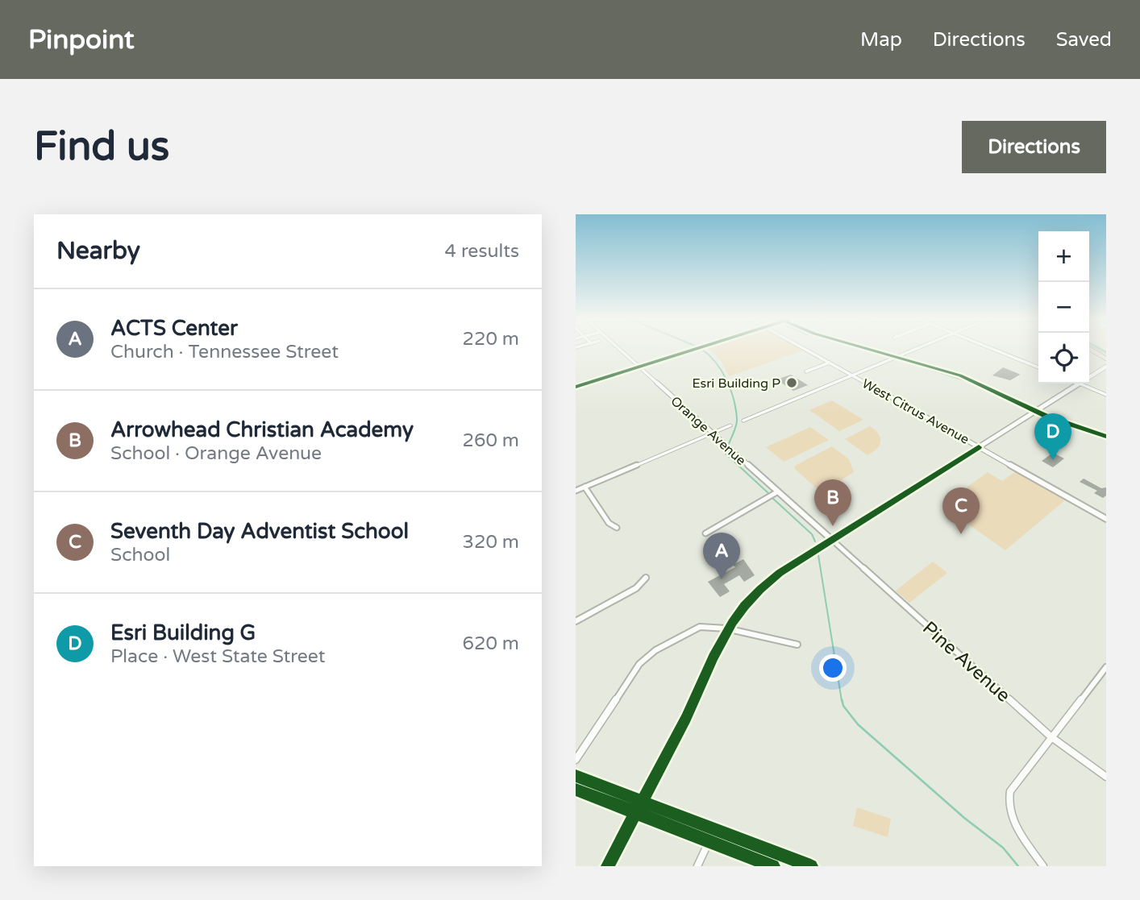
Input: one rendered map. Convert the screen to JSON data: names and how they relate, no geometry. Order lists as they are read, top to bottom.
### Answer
{
  "streets": {
    "street": ["West Citrus Avenue", "Orange Avenue", "Pine Avenue"]
  },
  "crossings": [
    ["Orange Avenue", "Pine Avenue"]
  ],
  "places": ["Esri Building P"],
  "page": {
    "header": "Pinpoint",
    "nav": ["Map", "Directions", "Saved"],
    "buttons": "Directions",
    "title": "Find us",
    "heading": ["Nearby", "4 results"],
    "map_buttons": ["+", "−"],
    "list": [
      {
        "mark": "A",
        "name": "ACTS Center",
        "note": "Church · Tennessee Street",
        "value": "220 m"
      },
      {
        "mark": "B",
        "name": "Arrowhead Christian Academy",
        "note": "School · Orange Avenue",
        "value": "260 m"
      },
      {
        "mark": "C",
        "name": "Seventh Day Adventist School",
        "note": "School",
        "value": "320 m"
      },
      {
        "mark": "D",
        "name": "Esri Building G",
        "note": "Place · West State Street",
        "value": "620 m"
      }
    ],
    "pins": [
      "D",
      "B",
      "C",
      "A"
    ]
  }
}
